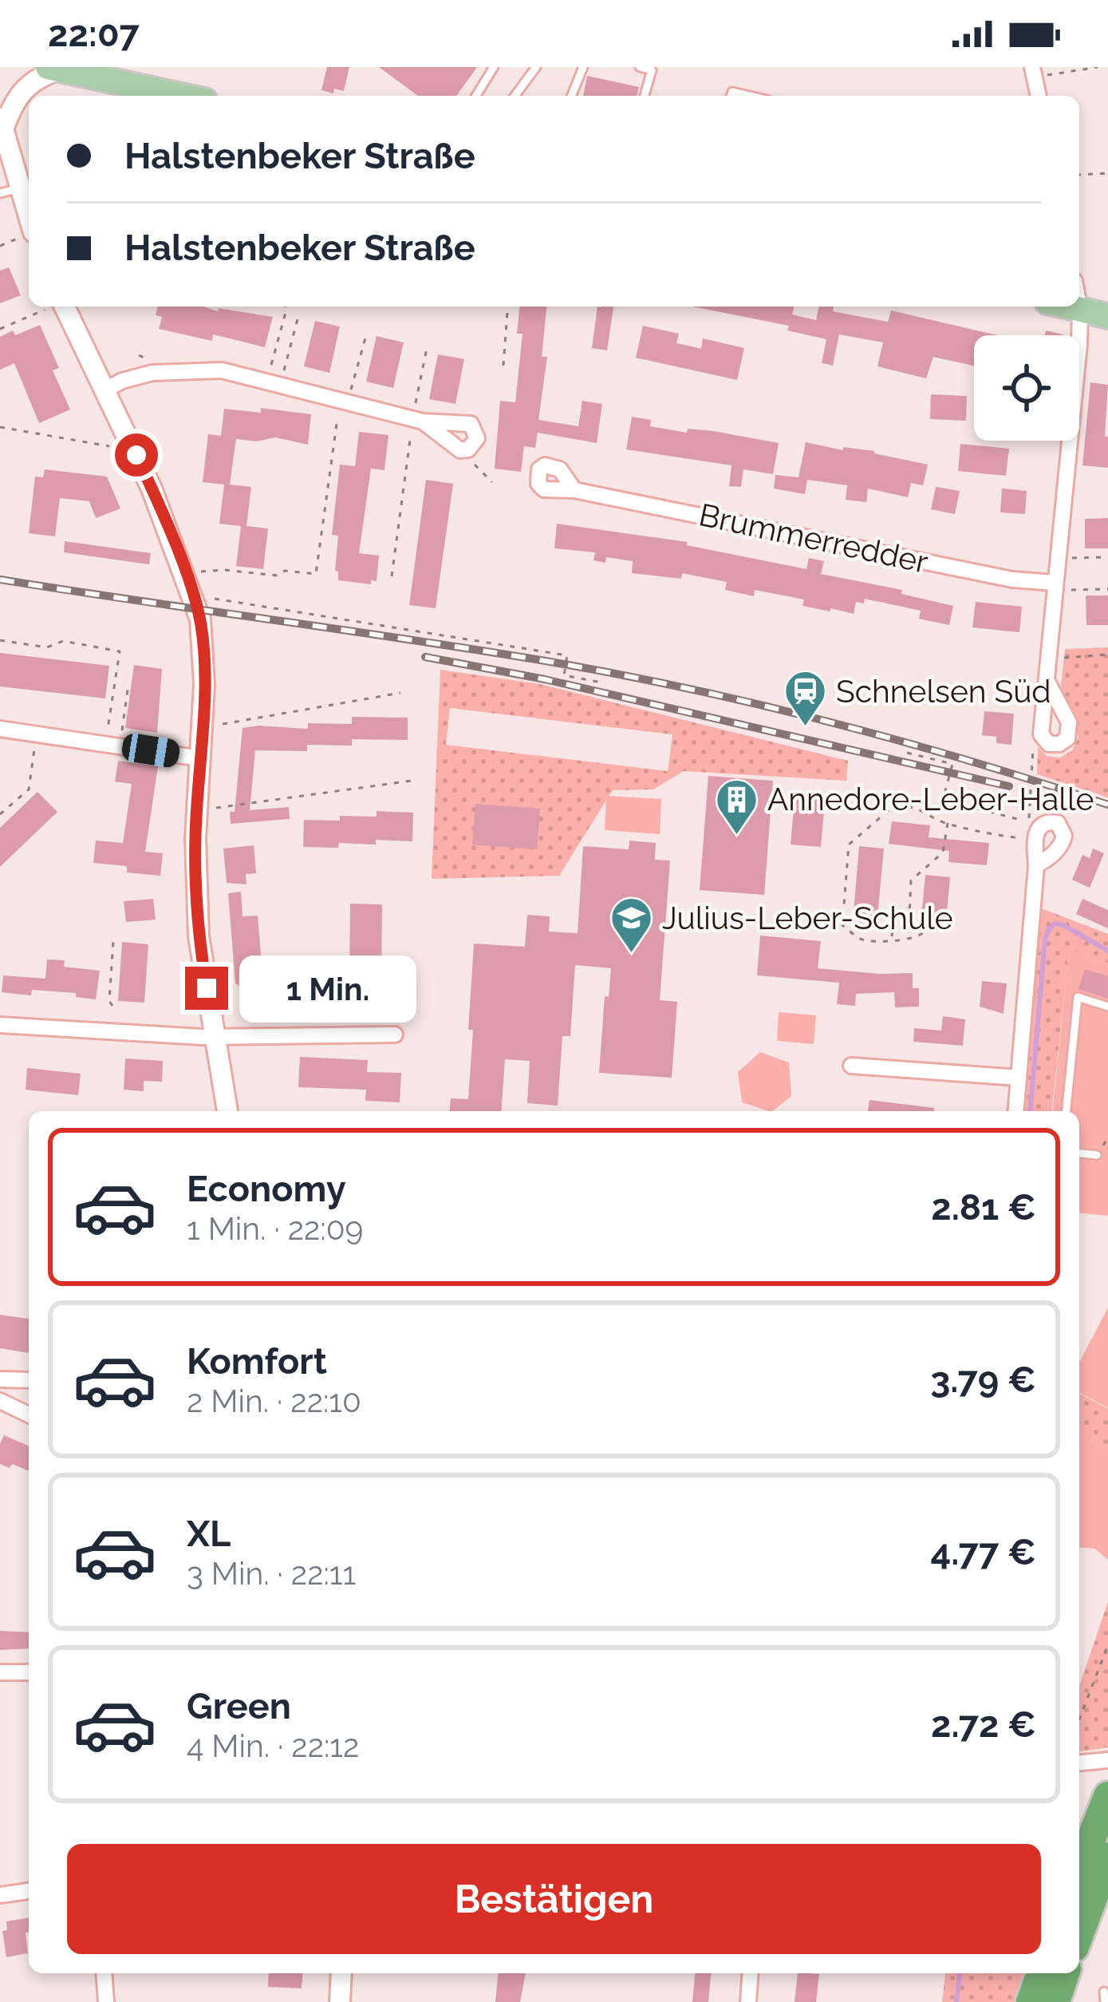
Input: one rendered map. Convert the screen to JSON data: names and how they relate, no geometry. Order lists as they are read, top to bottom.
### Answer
{
  "streets": {
    "street": ["Brummerredder"]
  },
  "places": {
    "station": ["Schnelsen Süd"],
    "building": ["Annedore-Leber-Halle"],
    "school or university": ["Julius-Leber-Schule"]
  },
  "page": {
    "status": "22:07",
    "banner": ["Halstenbeker Straße", "Halstenbeker Straße"],
    "bubble": "1 Min.",
    "list": [
      {
        "name": "Economy",
        "note": "1 Min. · 22:09",
        "value": "2.81 €"
      },
      {
        "name": "Komfort",
        "note": "2 Min. · 22:10",
        "value": "3.79 €"
      },
      {
        "name": "XL",
        "note": "3 Min. · 22:11",
        "value": "4.77 €"
      },
      {
        "name": "Green",
        "note": "4 Min. · 22:12",
        "value": "2.72 €"
      }
    ],
    "buttons": "Bestätigen"
  }
}
